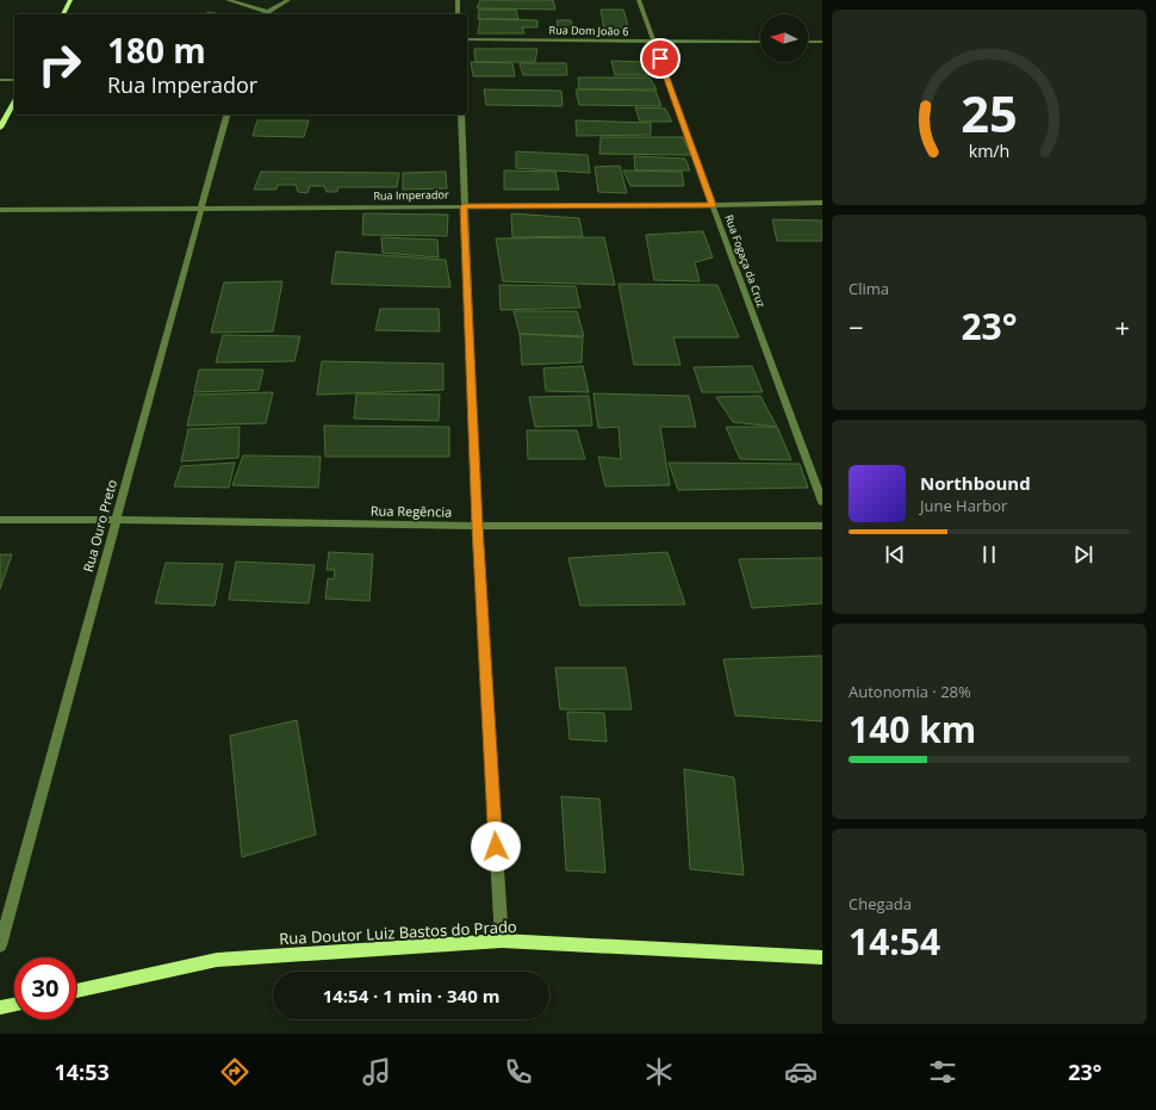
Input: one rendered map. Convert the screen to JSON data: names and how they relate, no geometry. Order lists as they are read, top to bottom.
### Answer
{
  "streets": {
    "street": [
      "Rua Dom João 6",
      "Rua Imperador",
      "Rua Fogaça da Cruz",
      "Rua Regência",
      "Rua Ouro Preto",
      "Rua Doutor Luiz Bastos do Prado"
    ]
  },
  "crossings": [
    ["Rua Dom João 6", "Rua Fogaça da Cruz"],
    ["Rua Imperador", "Rua Fogaça da Cruz"],
    ["Rua Imperador", "Rua Ouro Preto"],
    ["Rua Regência", "Rua Ouro Preto"]
  ],
  "north": "left",
  "page": {
    "turn": ["180 m", "Rua Imperador"],
    "tile": [
      "Clima",
      ["Autonomia · 28%", "140 km"],
      ["Chegada", "14:54"]
    ],
    "heat": ["−", "23°", "+"],
    "song": ["Northbound", "June Harbor"],
    "limit": "30",
    "trip": "14:54 · 1 min · 340 m",
    "tabs": ["14:53", "23°"],
    "gauge": ["25", "km/h"]
  }
}
